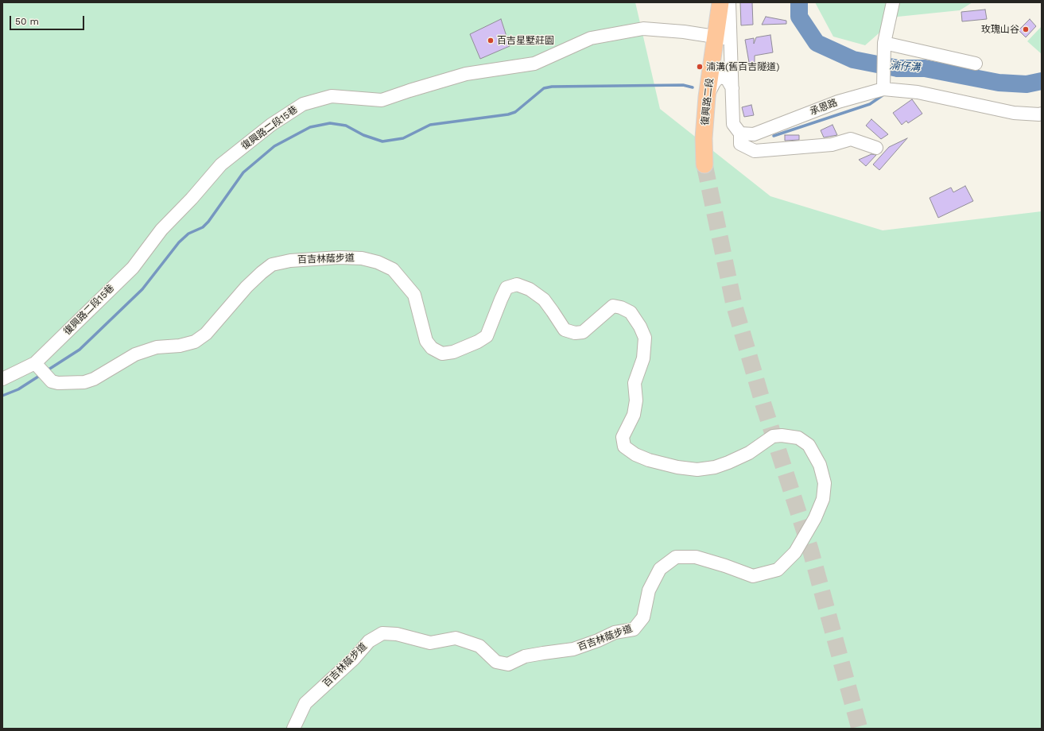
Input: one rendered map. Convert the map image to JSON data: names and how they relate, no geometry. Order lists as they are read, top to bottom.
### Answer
{
  "streets": {
    "main road": ["復興路二段"],
    "street": ["承恩路", "復興路二段15巷", "百吉林蔭步道"]
  },
  "crossings": [
    ["復興路二段", "復興路二段15巷"],
    ["復興路二段15巷", "百吉林蔭步道"]
  ],
  "water": ["湳仔溝"],
  "places": ["玫瑰山谷", "百吉星墅莊園", "湳溝(舊百吉隧道)"],
  "scale_bar": "50 m"
}
